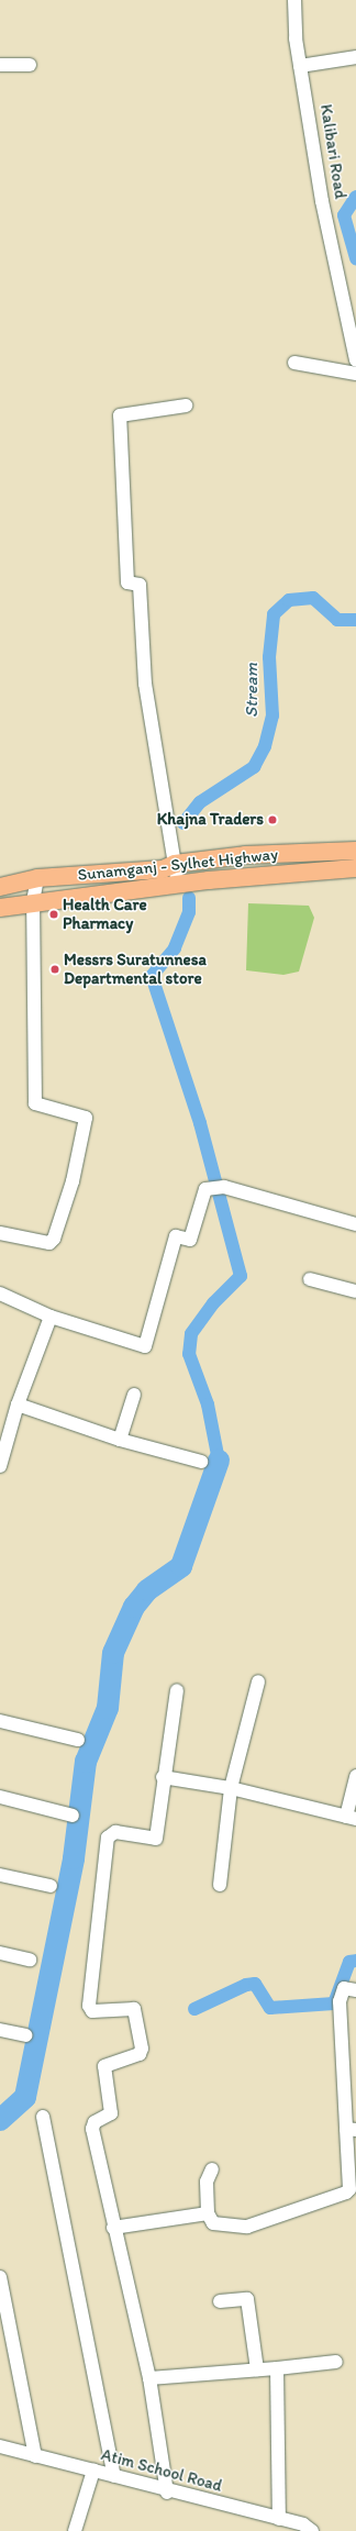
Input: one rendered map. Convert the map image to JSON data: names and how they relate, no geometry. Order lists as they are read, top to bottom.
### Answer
{
  "streets": {
    "main road": ["Sunamganj - Sylhet Highway"],
    "street": ["Kalibari Road", "Atim School Road"]
  },
  "water": ["Stream"],
  "places": ["Khajna Traders", "Health Care Pharmacy", "Messrs Suratunnesa Departmental store"]
}
